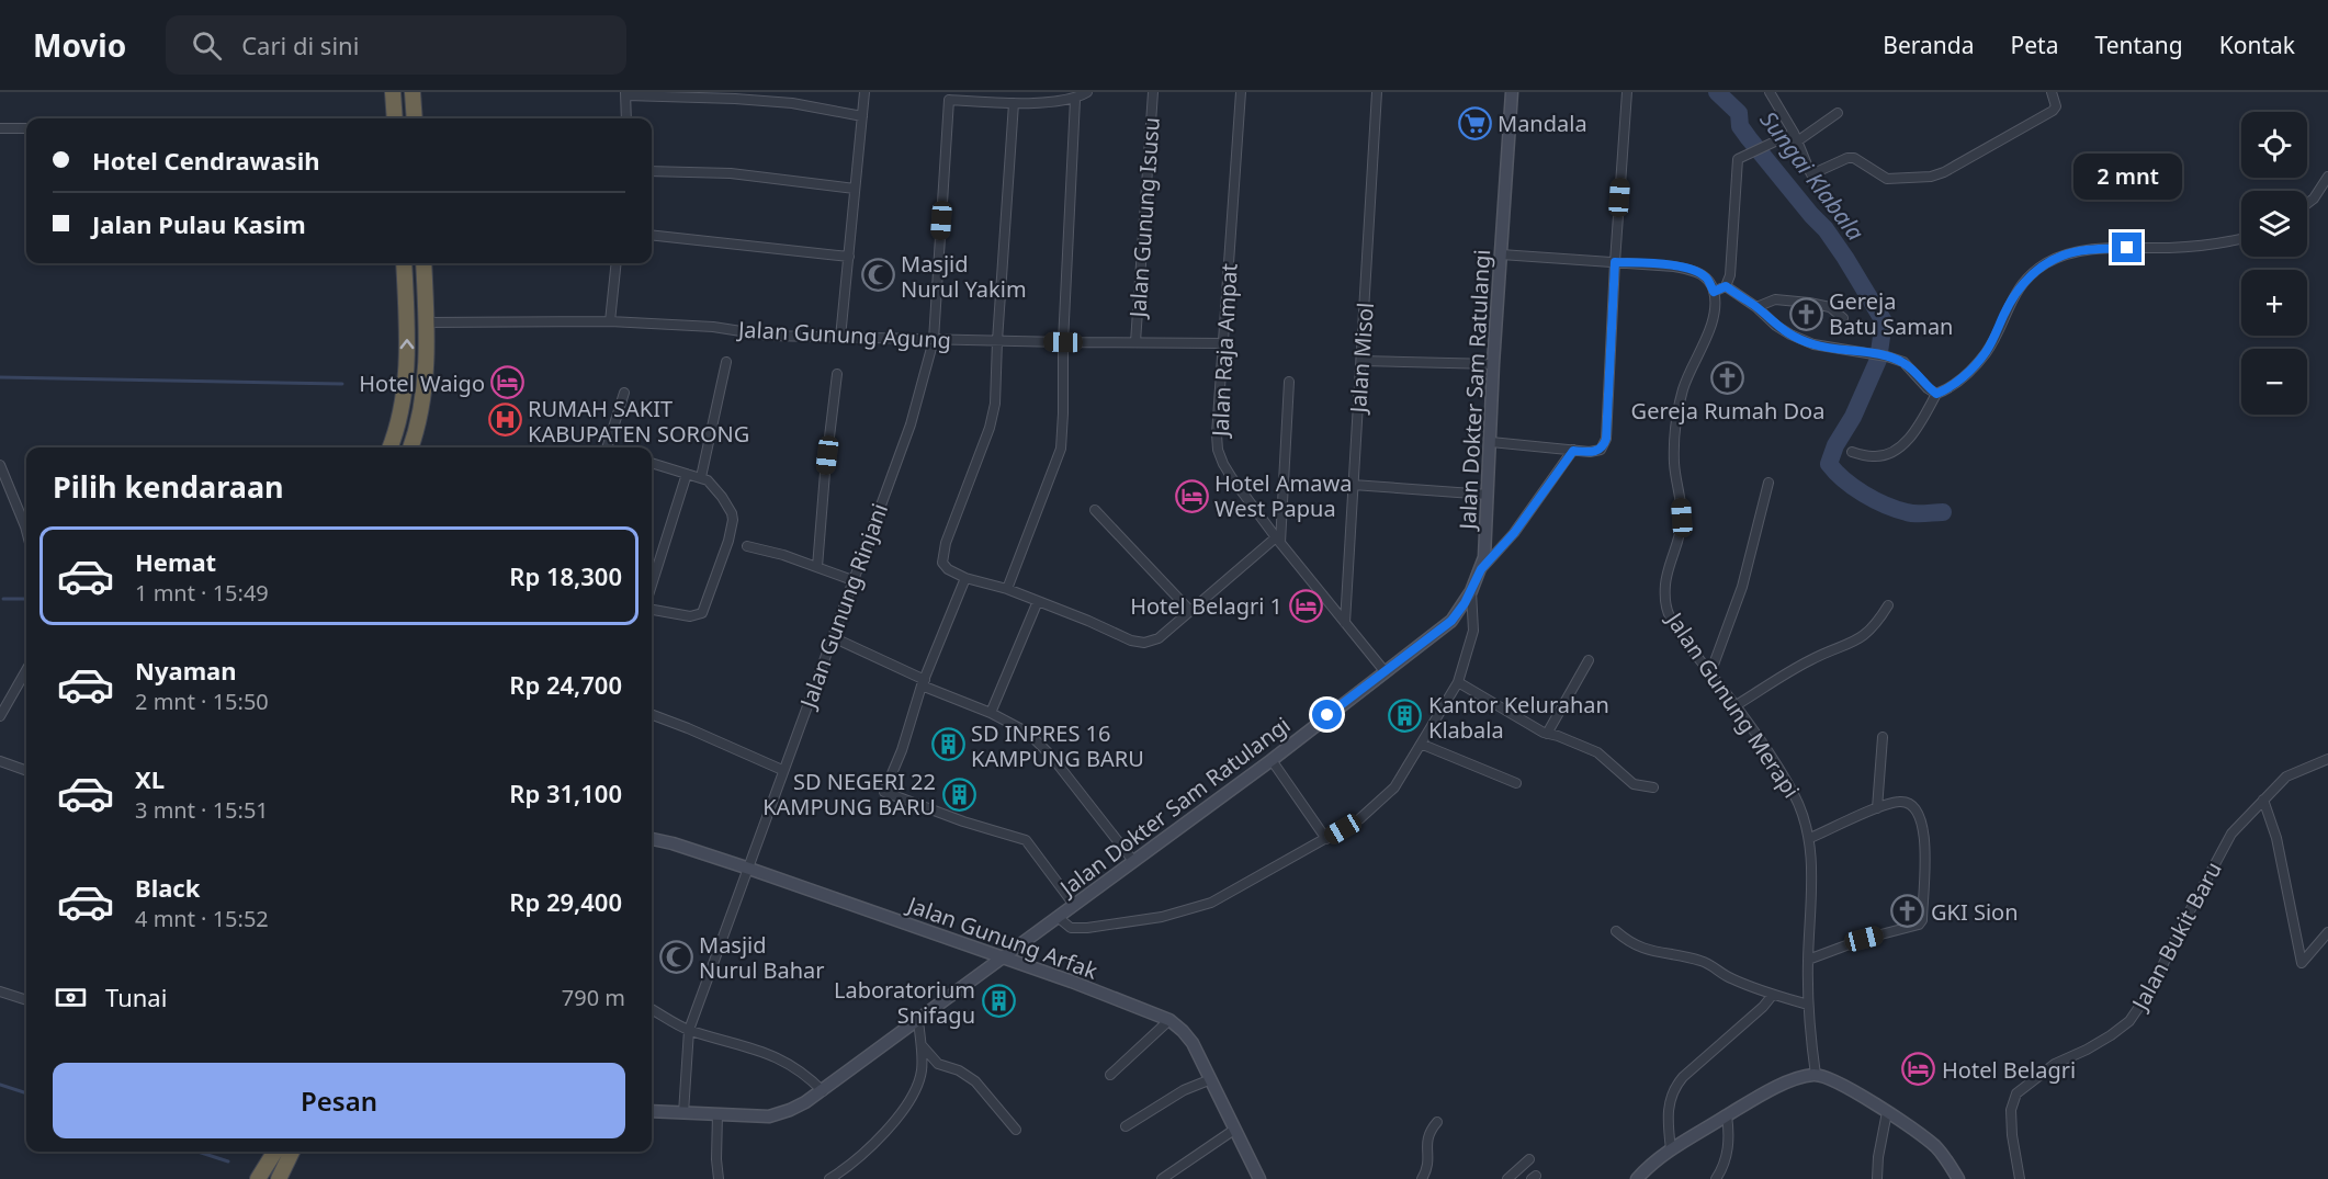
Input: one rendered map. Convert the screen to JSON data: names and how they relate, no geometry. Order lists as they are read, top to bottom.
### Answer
{
  "streets": {
    "street": [
      "Jalan Gunung Isusu",
      "Jalan Gunung Agung",
      "Jalan Raja Ampat",
      "Jalan Misol",
      "Jalan Dokter Sam Ratulangi",
      "Jalan Gunung Rinjani",
      "Jalan Gunung Merapi",
      "Jalan Bukit Baru",
      "Jalan Gunung Arfak"
    ]
  },
  "crossings": [
    ["Jalan Gunung Isusu", "Jalan Gunung Agung"],
    ["Jalan Gunung Agung", "Jalan Raja Ampat"],
    ["Jalan Gunung Agung", "Jalan Gunung Rinjani"],
    ["Jalan Raja Ampat", "Jalan Misol"],
    ["Jalan Raja Ampat", "Jalan Dokter Sam Ratulangi"],
    ["Jalan Dokter Sam Ratulangi", "Jalan Gunung Rinjani"],
    ["Jalan Dokter Sam Ratulangi", "Jalan Gunung Arfak"],
    ["Jalan Gunung Rinjani", "Jalan Gunung Arfak"]
  ],
  "water": ["Sungai Klabala"],
  "places": {
    "supermarket": ["Mandala"],
    "mosque": ["Masjid Nurul Yakim", "Masjid Nurul Bahar"],
    "church": ["Gereja Batu Saman", "Gereja Rumah Doa", "GKI Sion"],
    "hotel": [
      "Hotel Waigo",
      "Hotel Amawa West Papua",
      "Hotel Belagri 1",
      "Hotel Belagri"
    ],
    "hospital": ["RUMAH SAKIT KABUPATEN SORONG"],
    "building": [
      "Kantor Kelurahan Klabala",
      "SD INPRES 16 KAMPUNG BARU",
      "SD NEGERI 22 KAMPUNG BARU",
      "Laboratorium Snifagu"
    ]
  },
  "page": {
    "header": "Movio",
    "search": "Cari di sini",
    "nav": [
      "Beranda",
      "Peta",
      "Tentang",
      "Kontak"
    ],
    "map_buttons": ["+", "−"],
    "banner": ["Hotel Cendrawasih", "Jalan Pulau Kasim"],
    "bubble": "2 mnt",
    "heading": "Pilih kendaraan",
    "list": [
      {
        "name": "Hemat",
        "note": "1 mnt · 15:49",
        "value": "Rp 18,300"
      },
      {
        "name": "Nyaman",
        "note": "2 mnt · 15:50",
        "value": "Rp 24,700"
      },
      {
        "name": "XL",
        "note": "3 mnt · 15:51",
        "value": "Rp 31,100"
      },
      {
        "name": "Black",
        "note": "4 mnt · 15:52",
        "value": "Rp 29,400"
      }
    ],
    "pay": ["Tunai", "790 m"],
    "buttons": "Pesan"
  }
}
